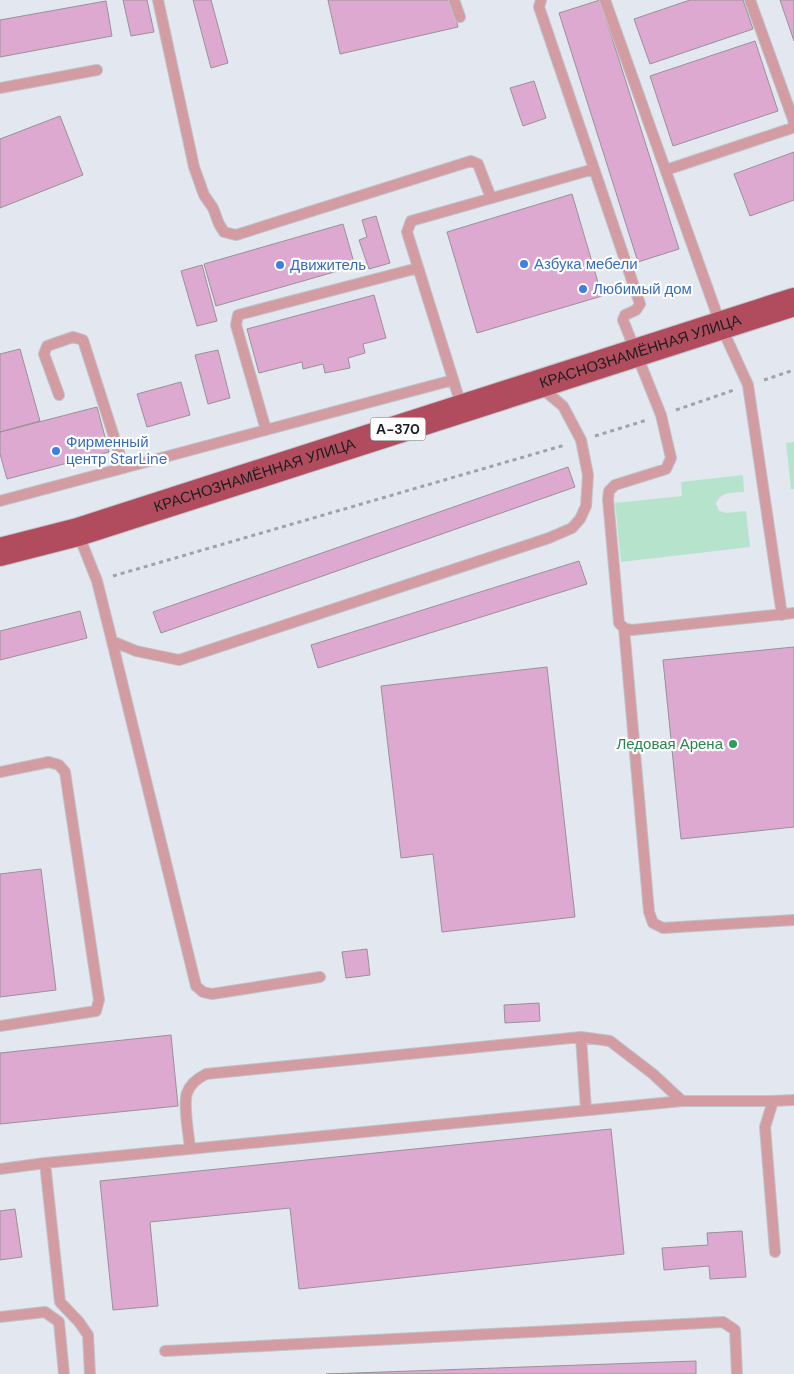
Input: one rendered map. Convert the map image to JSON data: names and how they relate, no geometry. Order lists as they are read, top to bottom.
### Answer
{
  "streets": {
    "highway": ["КРАСНОЗНАМЁННАЯ УЛИЦА", "А-370"]
  },
  "places": [
    "Азбука мебели",
    "Движитель",
    "Любимый дом",
    "Фирменный центр StarLine",
    "Ледовая Арена"
  ]
}
